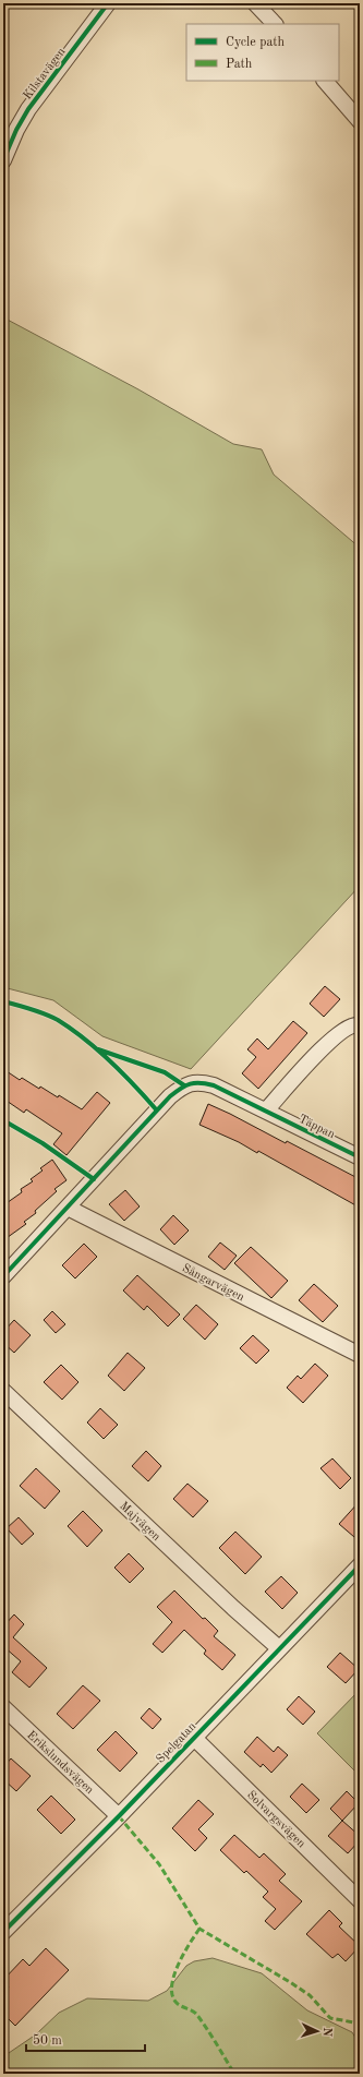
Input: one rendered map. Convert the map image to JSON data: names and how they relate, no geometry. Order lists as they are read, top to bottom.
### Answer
{
  "streets": {
    "street": [
      "Kilstavägen",
      "Täppan",
      "Sångarvägen",
      "Majvägen",
      "Spelgatan",
      "Erikslundsvägen",
      "Solvargsvägen"
    ]
  },
  "crossings": [
    ["Täppan", "Sångarvägen"],
    ["Majvägen", "Spelgatan"],
    ["Spelgatan", "Erikslundsvägen"],
    ["Spelgatan", "Solvargsvägen"]
  ],
  "legend": ["Cycle path", "Path"],
  "scale_bar": "50 m",
  "north": "right"
}
